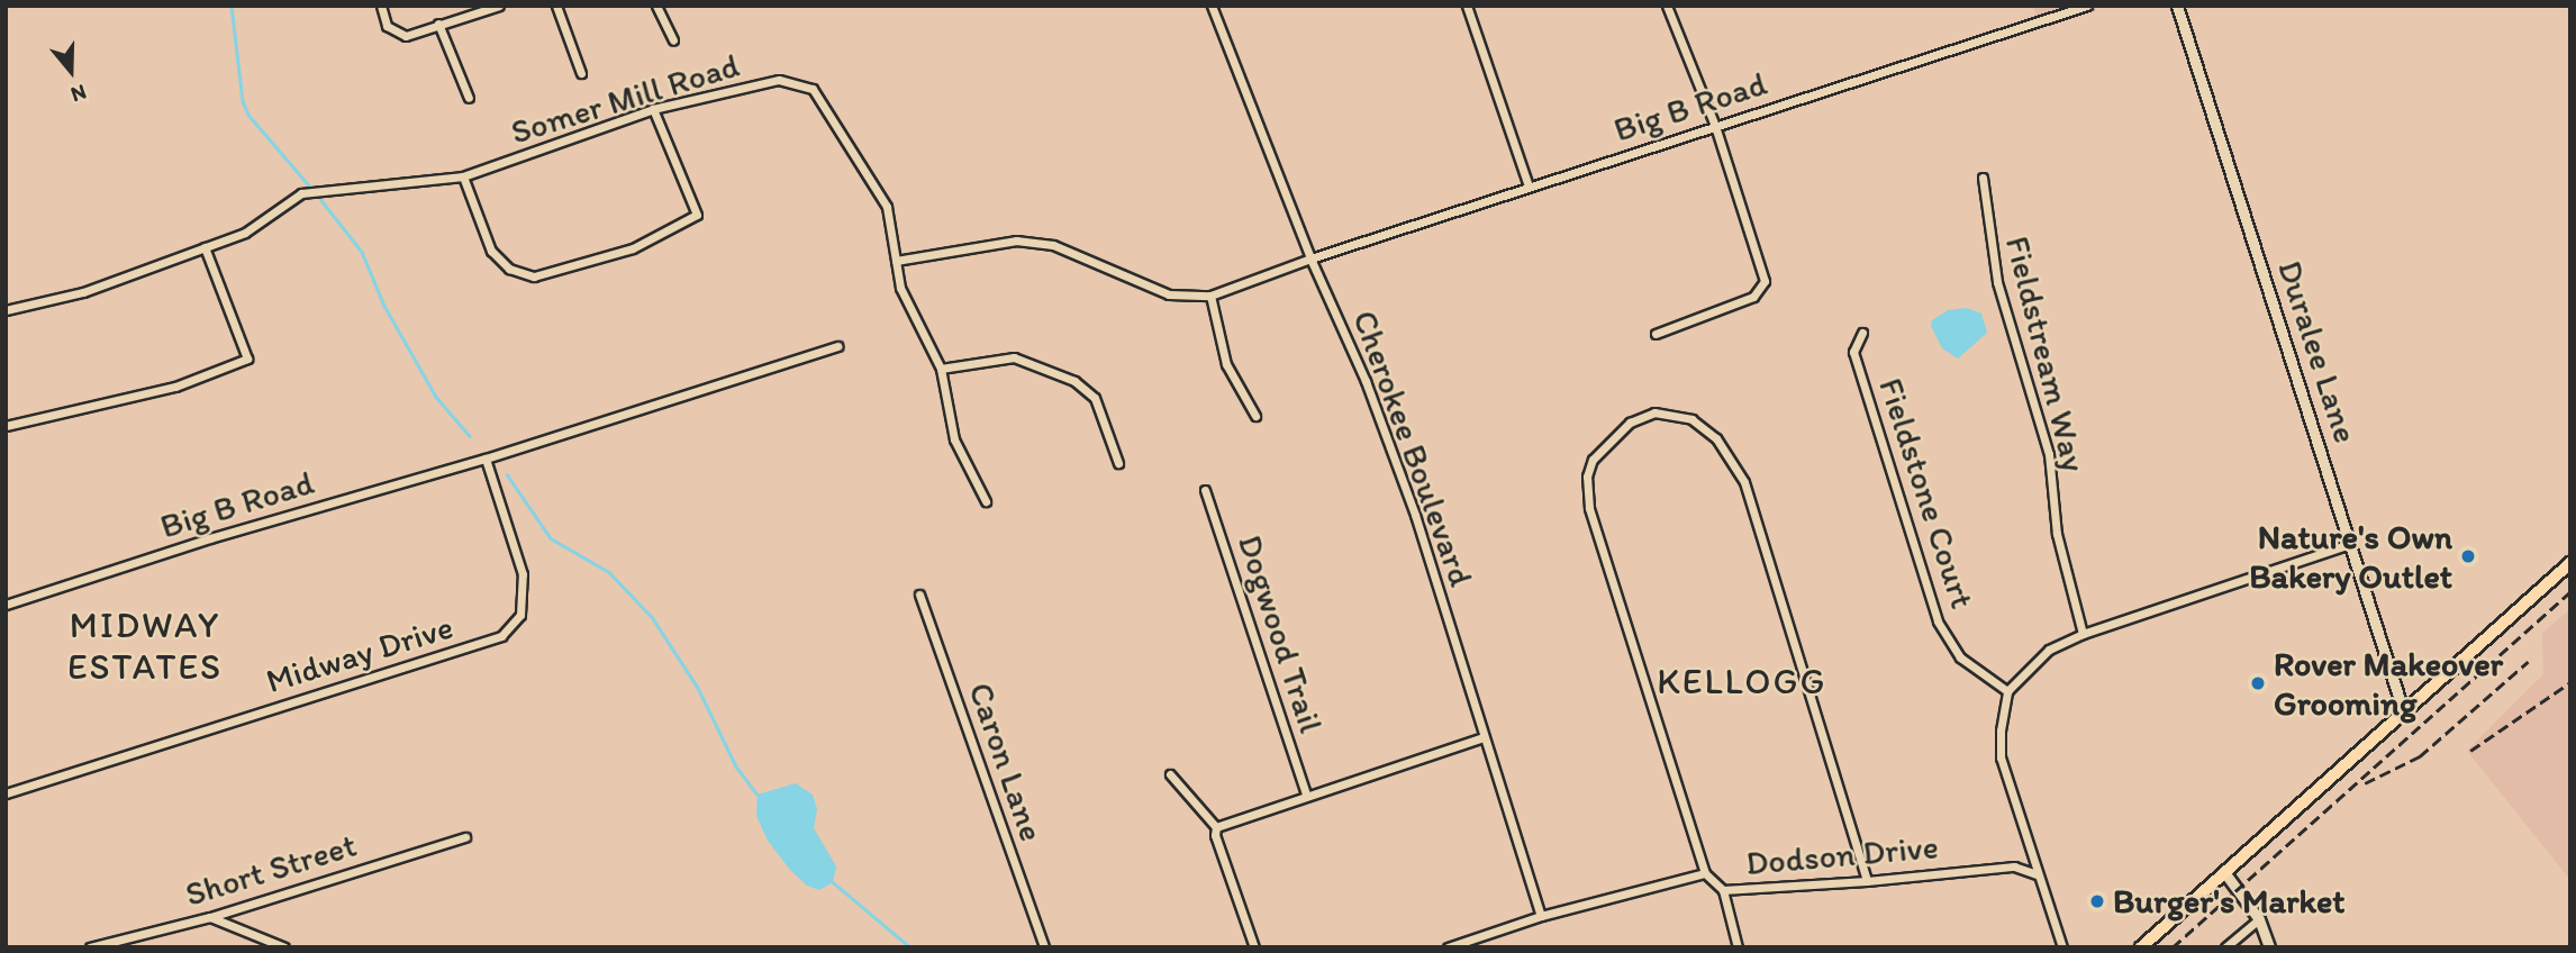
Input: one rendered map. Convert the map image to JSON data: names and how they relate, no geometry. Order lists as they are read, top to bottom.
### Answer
{
  "streets": {
    "street": [
      "Somer Mill Road",
      "Big B Road",
      "Duralee Lane",
      "Fieldstream Way",
      "Cherokee Boulevard",
      "Fieldstone Court",
      "Dogwood Trail",
      "Midway Drive",
      "Caron Lane",
      "Dodson Drive",
      "Short Street"
    ]
  },
  "crossings": [
    ["Big B Road", "Cherokee Boulevard"],
    ["Big B Road", "Midway Drive"],
    ["Cherokee Boulevard", "Dodson Drive"]
  ],
  "districts": ["MIDWAY ESTATES", "KELLOGG"],
  "places": ["Nature's Own Bakery Outlet", "Rover Makeover Grooming", "Burger's Market"],
  "north": "bottom"
}
